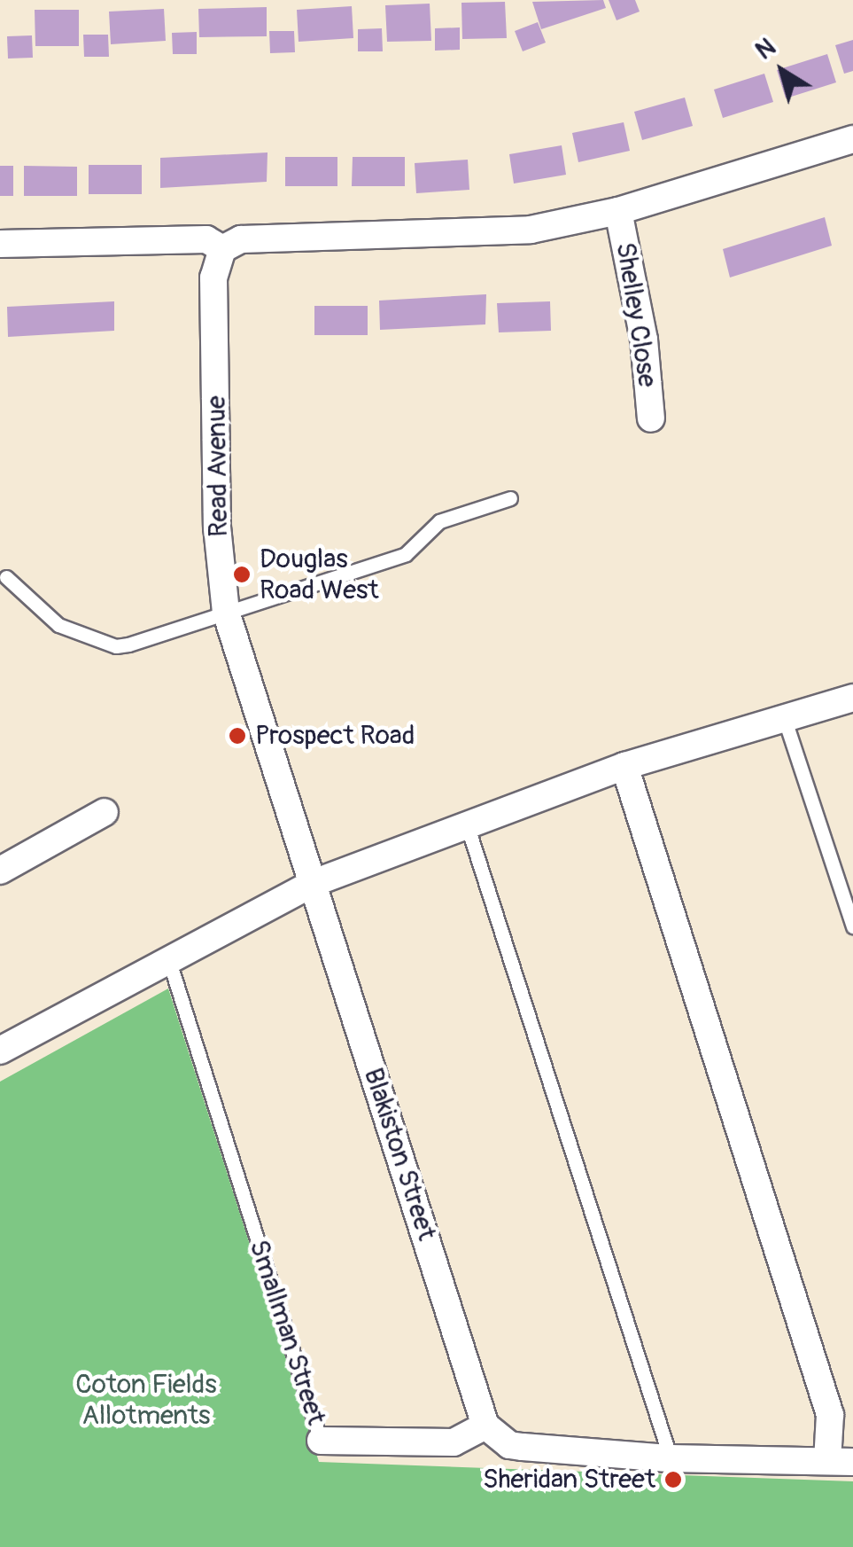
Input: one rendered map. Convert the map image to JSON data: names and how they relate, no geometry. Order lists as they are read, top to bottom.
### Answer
{
  "streets": {
    "street": [
      "Shelley Close",
      "Read Avenue",
      "Blakiston Street",
      "Smallman Street"
    ]
  },
  "crossings": [
    ["Read Avenue", "Blakiston Street"],
    ["Blakiston Street", "Smallman Street"]
  ],
  "parks": ["Coton Fields Allotments"],
  "places": ["Douglas Road West", "Prospect Road", "Sheridan Street"],
  "north": "top left"
}
